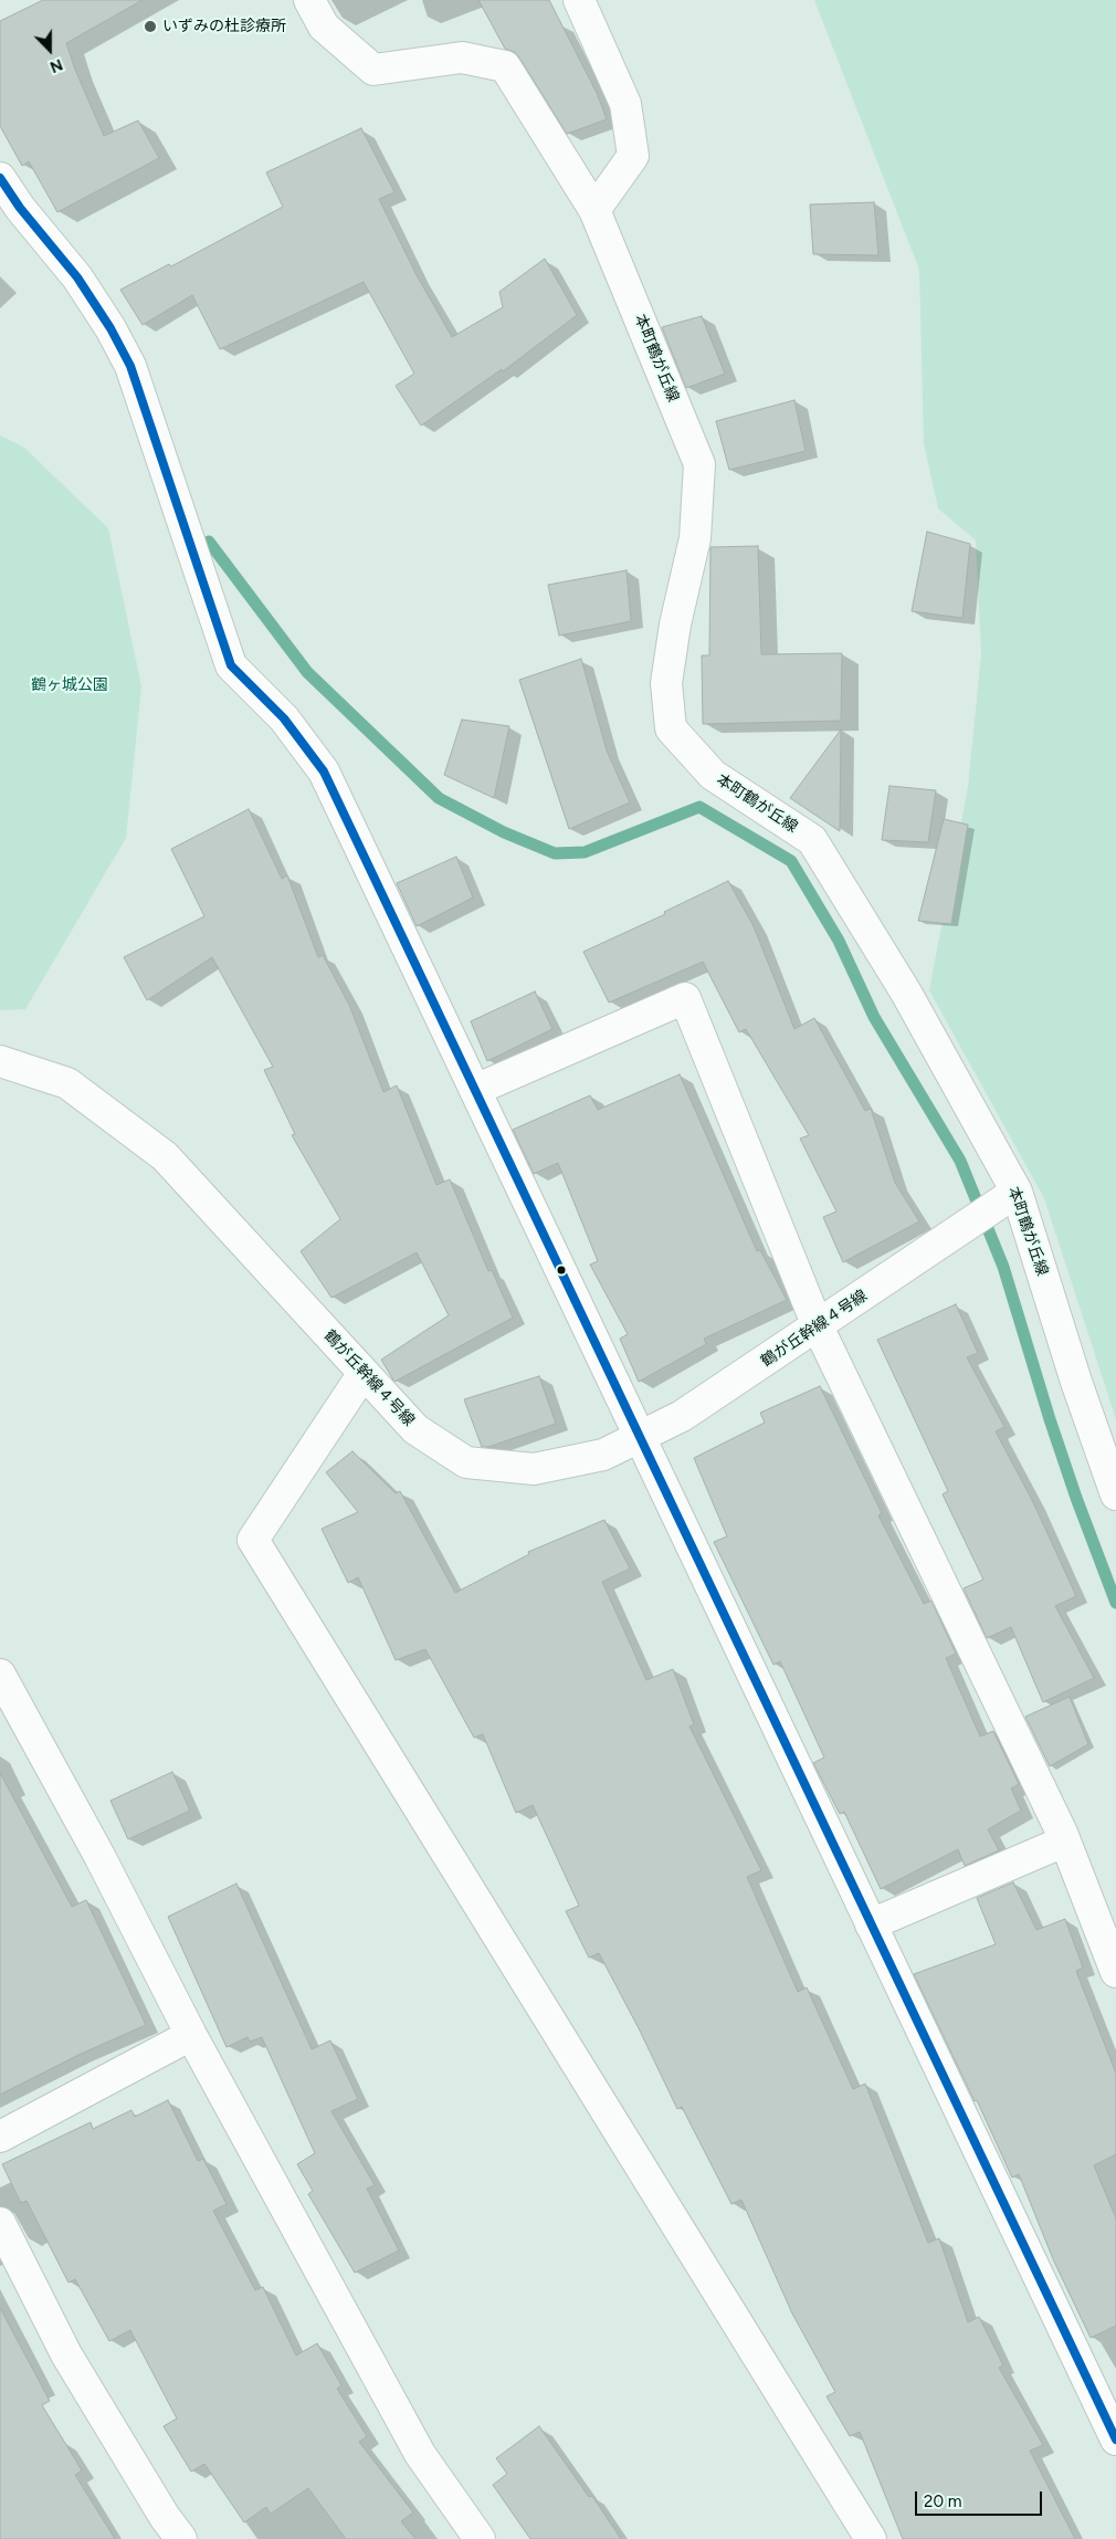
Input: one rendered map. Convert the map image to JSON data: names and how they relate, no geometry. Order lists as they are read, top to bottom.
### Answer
{
  "streets": {
    "street": ["本町鶴が丘線", "鶴が丘幹線４号線"]
  },
  "crossings": [
    ["本町鶴が丘線", "鶴が丘幹線４号線"]
  ],
  "parks": ["鶴ヶ城公園"],
  "places": ["いずみの杜診療所"],
  "scale_bar": "20 m",
  "north": "bottom"
}
